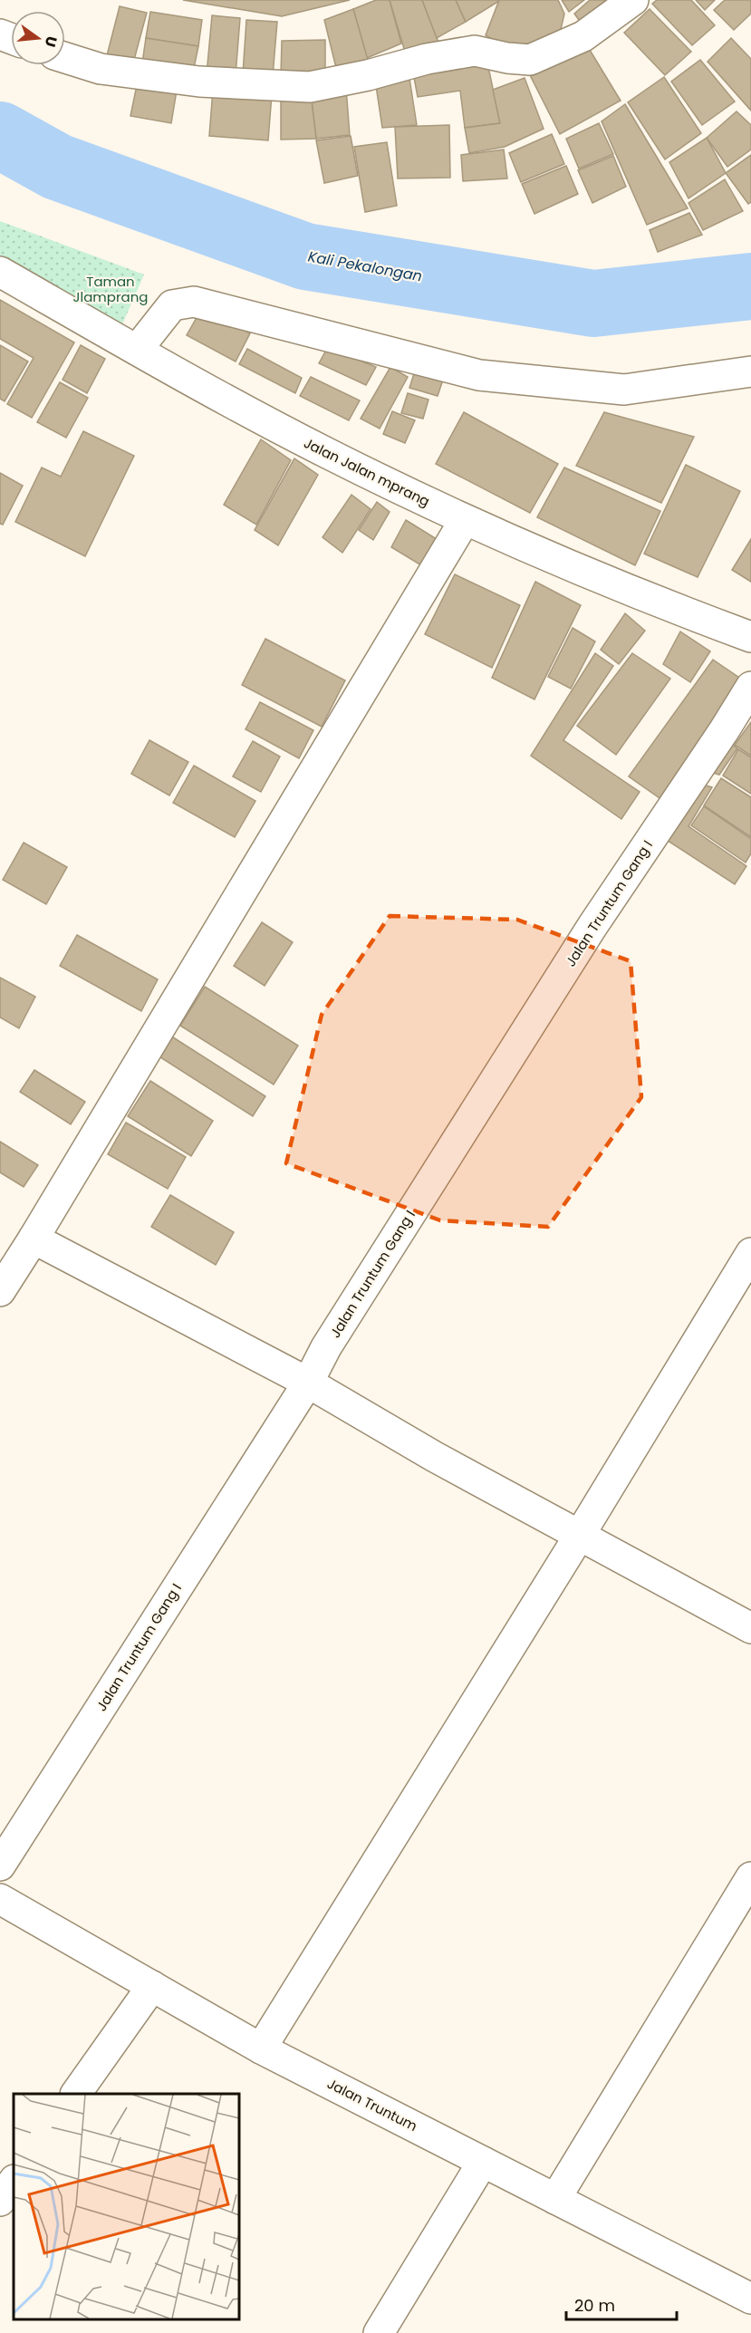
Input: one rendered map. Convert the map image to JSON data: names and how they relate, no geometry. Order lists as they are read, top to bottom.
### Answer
{
  "streets": {
    "street": ["Jalan Jalan mprang", "Jalan Truntum Gang I", "Jalan Truntum"]
  },
  "water": ["Kali Pekalongan"],
  "parks": ["Taman Jlamprang"],
  "scale_bar": "20 m",
  "north": "right"
}
